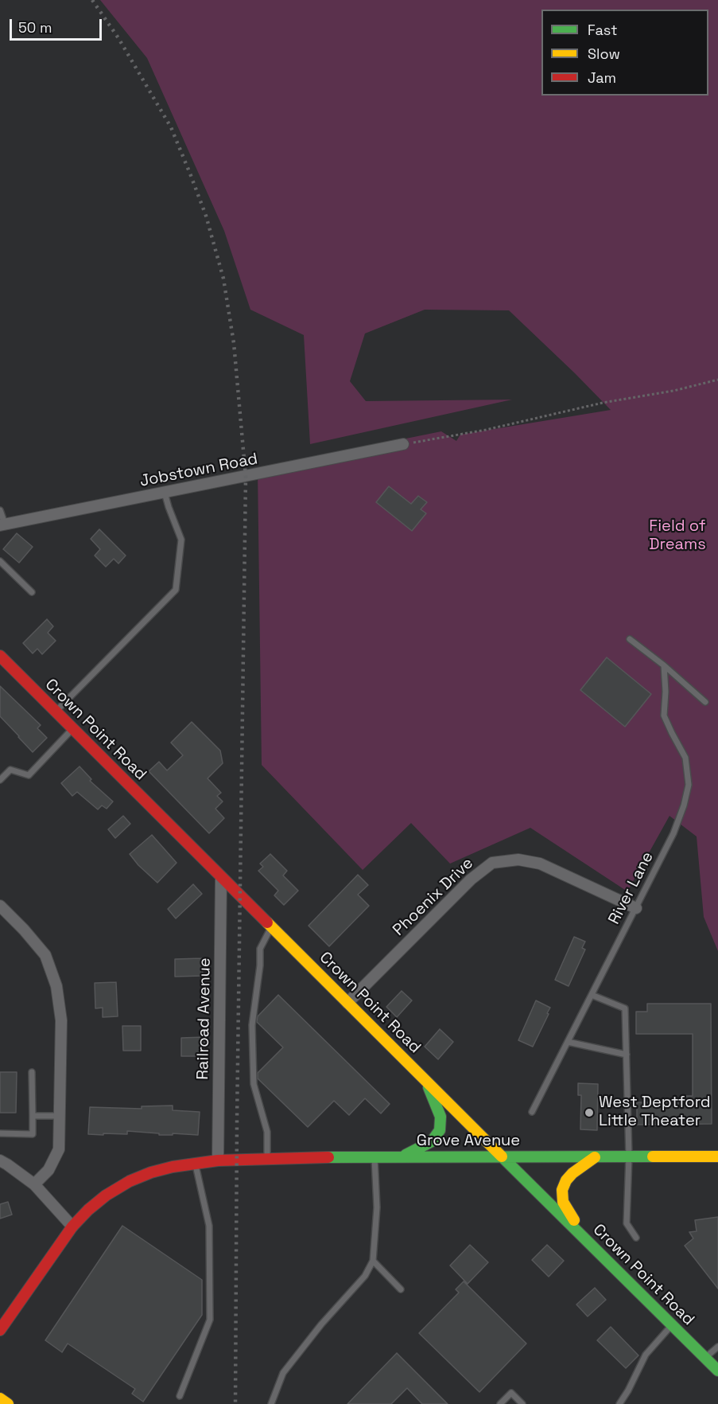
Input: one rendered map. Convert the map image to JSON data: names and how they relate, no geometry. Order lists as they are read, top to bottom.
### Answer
{
  "streets": {
    "main road": ["Crown Point Road", "Grove Avenue"],
    "street": ["Jobstown Road", "Phoenix Drive", "Railroad Avenue"],
    "lane": ["River Lane"]
  },
  "crossings": [
    ["Crown Point Road", "Phoenix Drive"],
    ["Crown Point Road", "Railroad Avenue"],
    ["Crown Point Road", "Grove Avenue"],
    ["River Lane", "Phoenix Drive"],
    ["Railroad Avenue", "Grove Avenue"]
  ],
  "parks": ["Field of Dreams"],
  "places": ["West Deptford Little Theater"],
  "legend": ["Fast", "Slow", "Jam"],
  "scale_bar": "50 m"
}
